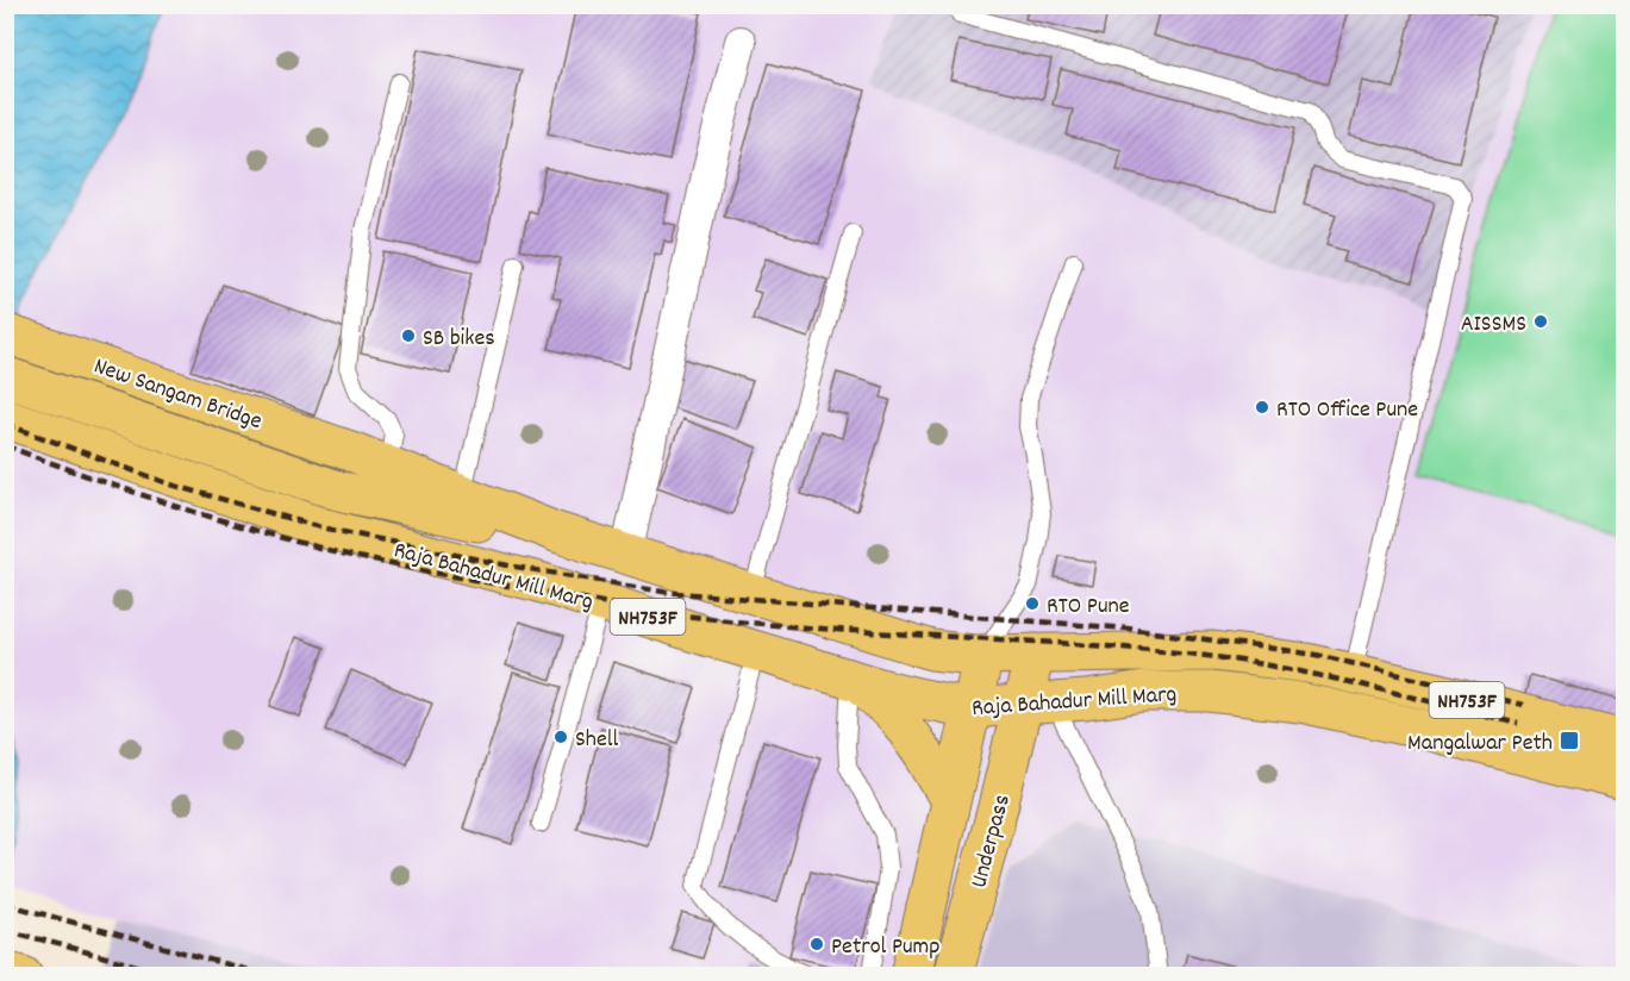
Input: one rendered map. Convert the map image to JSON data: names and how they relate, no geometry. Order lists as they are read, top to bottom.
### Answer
{
  "streets": {
    "main road": [
      "New Sangam Bridge",
      "Raja Bahadur Mill Marg",
      "NH753F",
      "Underpass"
    ]
  },
  "crossings": [
    ["New Sangam Bridge", "Raja Bahadur Mill Marg"],
    ["Raja Bahadur Mill Marg", "Underpass"]
  ],
  "places": {
    "other": [
      "AISSMS",
      "SB bikes",
      "RTO Office Pune",
      "RTO Pune",
      "Shell",
      "Petrol Pump"
    ],
    "transit": ["Mangalwar Peth"]
  }
}
